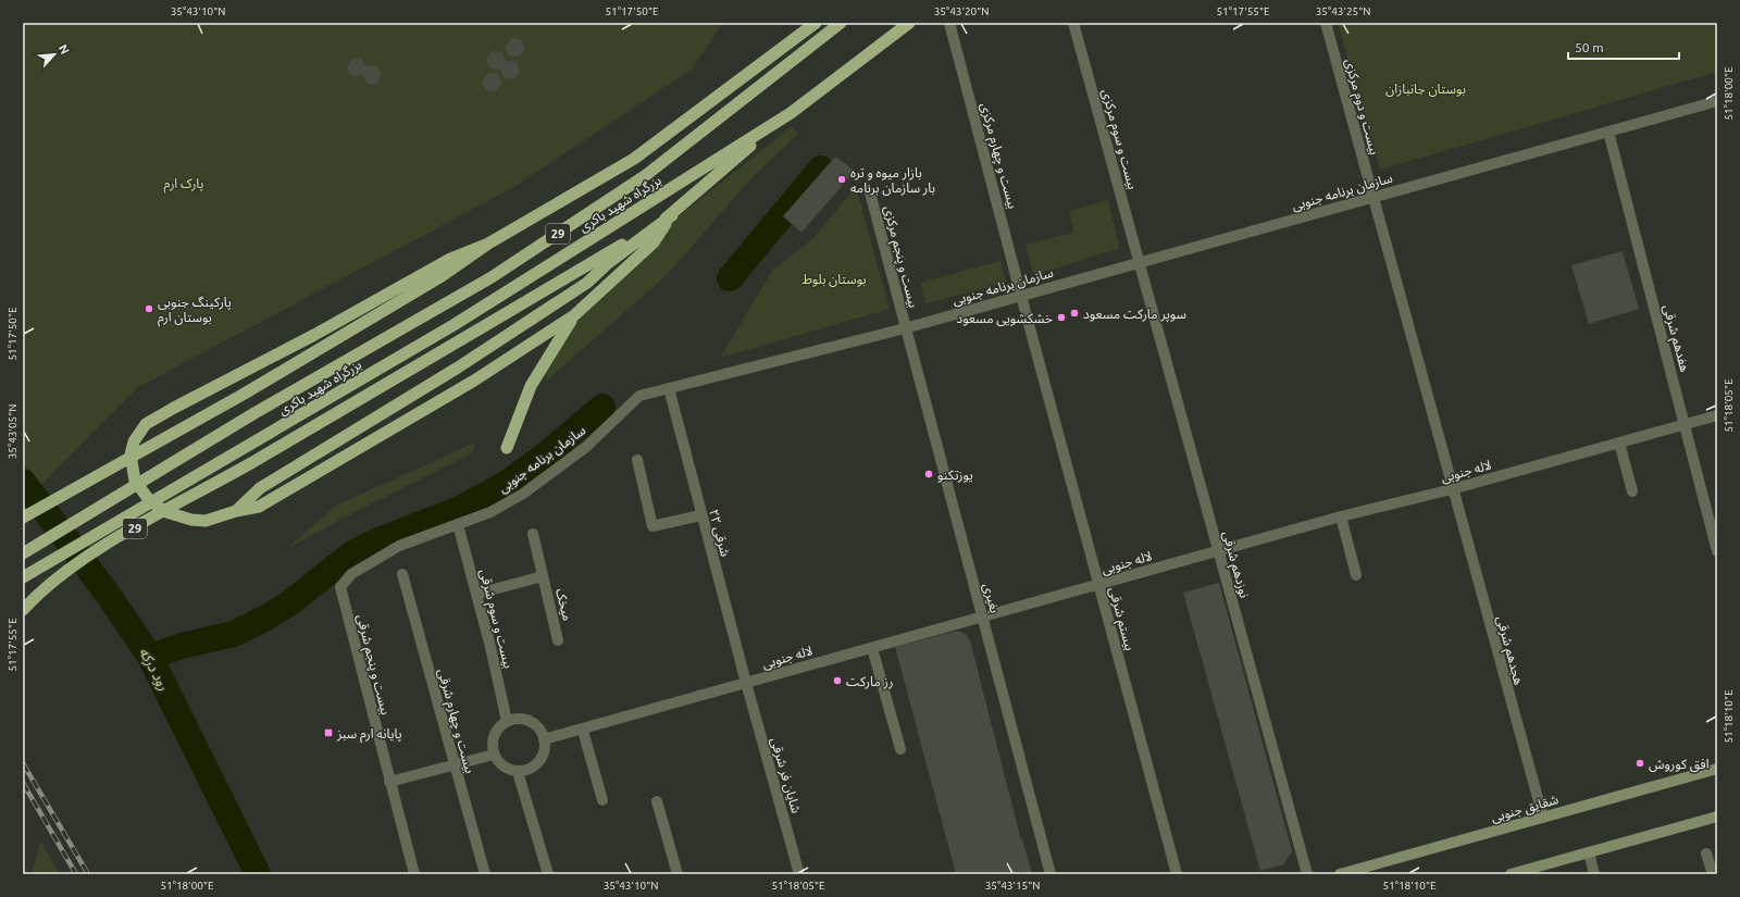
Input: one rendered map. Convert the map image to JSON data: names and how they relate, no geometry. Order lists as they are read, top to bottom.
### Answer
{
  "streets": {
    "highway": ["بزرگراه شهید باکری", "29"],
    "main road": ["شقایق جنوبی"],
    "street": [
      "بیست و دوم مرکزی",
      "بیست و سوم مرکزی",
      "بیست و چهارم مرکزی",
      "سازمان برنامه جنوبی",
      "بیست و پنجم مرکزی",
      "هفدهم شرقی",
      "لاله جنوبی",
      "۲۲ شرقی",
      "نوزدهم شرقی",
      "بغیری",
      "میخک",
      "بیست و سوم شرقی",
      "بیستم شرقی",
      "هجدهم شرقی",
      "بیست و پنجم شرقی",
      "بیست و چهارم شرقی",
      "شایان فر شرقی"
    ]
  },
  "crossings": [
    ["بیست و دوم مرکزی", "سازمان برنامه جنوبی"],
    ["بیست و دوم مرکزی", "لاله جنوبی"],
    ["بیست و دوم مرکزی", "هجدهم شرقی"],
    ["بیست و سوم مرکزی", "سازمان برنامه جنوبی"],
    ["بیست و سوم مرکزی", "نوزدهم شرقی"],
    ["بیست و چهارم مرکزی", "سازمان برنامه جنوبی"],
    ["بیست و چهارم مرکزی", "بیستم شرقی"],
    ["سازمان برنامه جنوبی", "بیست و پنجم مرکزی"],
    ["سازمان برنامه جنوبی", "هفدهم شرقی"],
    ["سازمان برنامه جنوبی", "۲۲ شرقی"],
    ["سازمان برنامه جنوبی", "نوزدهم شرقی"],
    ["سازمان برنامه جنوبی", "بغیری"],
    ["سازمان برنامه جنوبی", "بیست و سوم شرقی"],
    ["سازمان برنامه جنوبی", "بیستم شرقی"],
    ["سازمان برنامه جنوبی", "بیست و پنجم شرقی"],
    ["بزرگراه شهید باکری", "29"],
    ["بیست و پنجم مرکزی", "بغیری"],
    ["هفدهم شرقی", "لاله جنوبی"],
    ["لاله جنوبی", "۲۲ شرقی"],
    ["لاله جنوبی", "نوزدهم شرقی"],
    ["لاله جنوبی", "بغیری"],
    ["لاله جنوبی", "بیست و سوم شرقی"],
    ["لاله جنوبی", "بیستم شرقی"],
    ["لاله جنوبی", "هجدهم شرقی"],
    ["لاله جنوبی", "شایان فر شرقی"],
    ["۲۲ شرقی", "شایان فر شرقی"],
    ["میخک", "بیست و سوم شرقی"],
    ["هجدهم شرقی", "شقایق جنوبی"]
  ],
  "water": ["رود درکه"],
  "parks": ["بوستان جانبازان", "پارک ارم", "بوستان بلوط"],
  "places": {
    "other": [
      "بازار میوه و تره بار سازمان برنامه",
      "پارکینگ جنوبی بوستان ارم",
      "سوپر مارکت مسعود",
      "خشکشویی مسعود",
      "یوزتکنو",
      "رز مارکت",
      "افق کوروش"
    ],
    "transit": ["پایانه ارم سبز"]
  },
  "scale_bar": "50 m",
  "north": "top right",
  "coordinates": [
    "35°43'10\"N",
    "51°17'50\"E",
    "35°43'20\"N",
    "51°17'55\"E",
    "35°43'25\"N",
    "51°18'00\"E",
    "51°18'05\"E",
    "35°43'05\"N",
    "51°18'10\"E",
    "35°43'15\"N"
  ]
}
